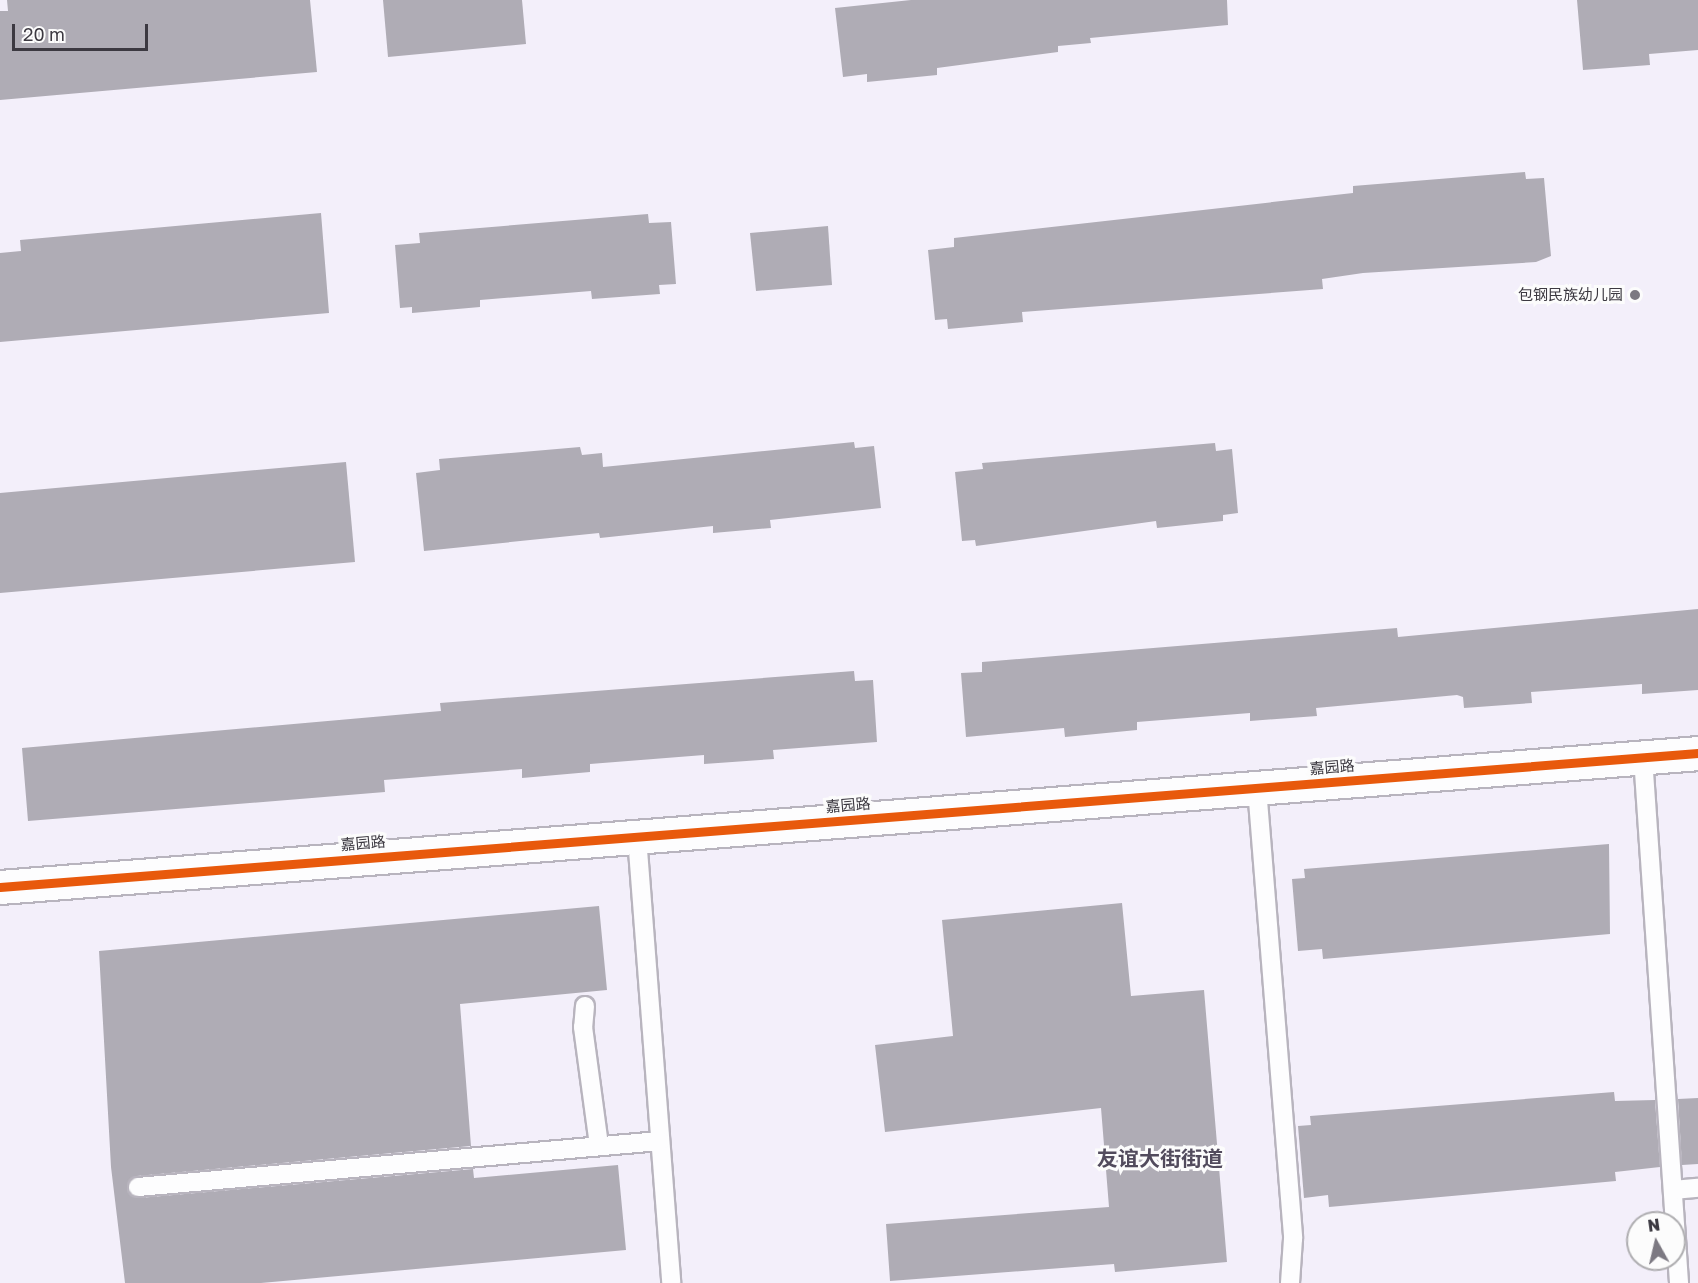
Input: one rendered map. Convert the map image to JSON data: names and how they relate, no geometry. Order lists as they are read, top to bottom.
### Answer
{
  "streets": {
    "street": ["嘉园路"]
  },
  "districts": ["友谊大街街道"],
  "places": ["包钢民族幼儿园"],
  "scale_bar": "20 m",
  "north": "top"
}
